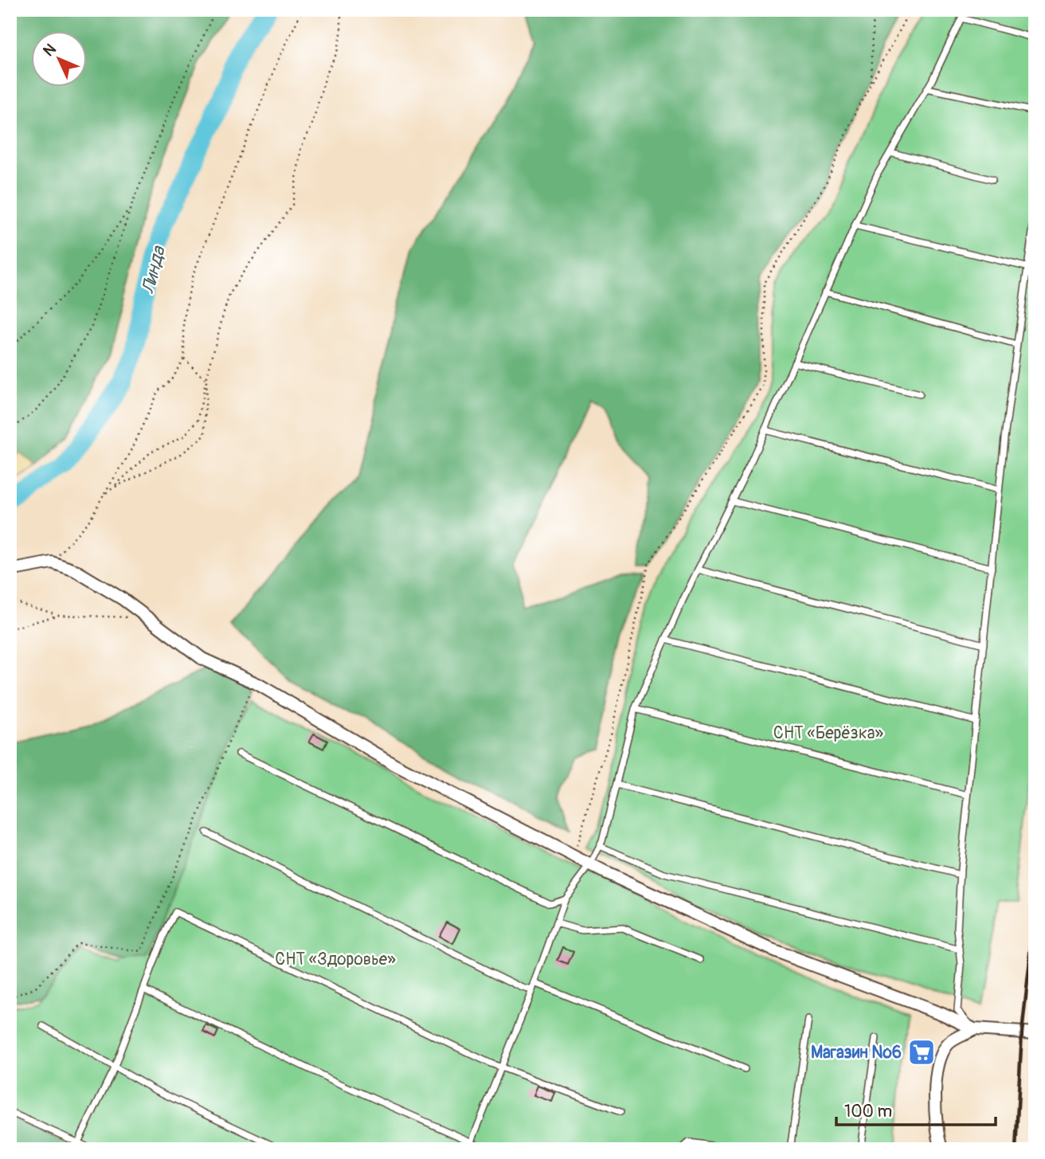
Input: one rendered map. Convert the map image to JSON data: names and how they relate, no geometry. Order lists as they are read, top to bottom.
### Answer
{
  "water": ["Линда"],
  "parks": ["СНТ «Берёзка»", "СНТ «Здоровье»"],
  "places": {
    "supermarket": ["Магазин №6"]
  },
  "scale_bar": "100 m",
  "north": "top left"
}
